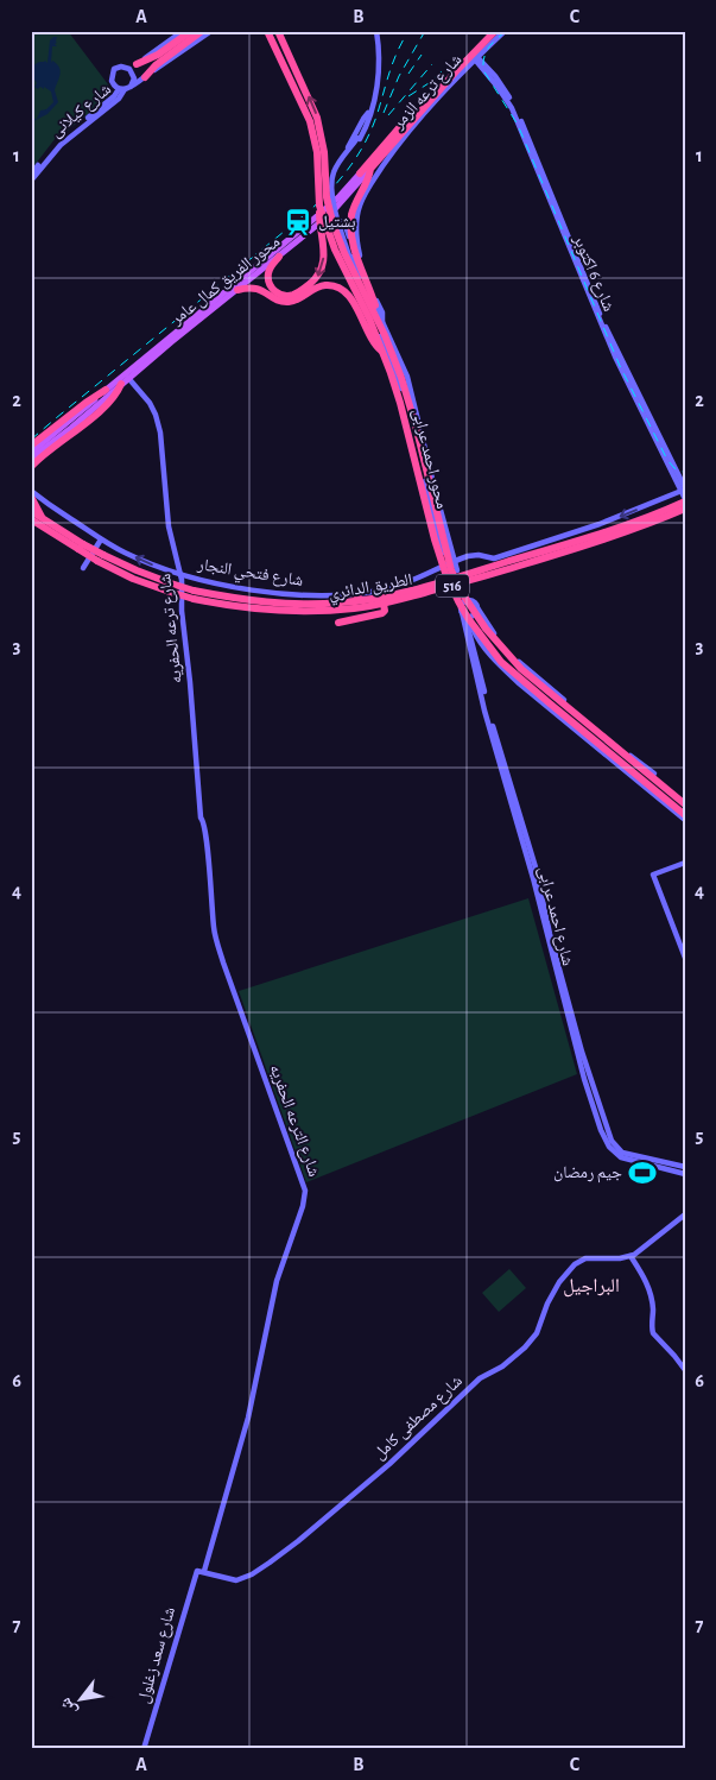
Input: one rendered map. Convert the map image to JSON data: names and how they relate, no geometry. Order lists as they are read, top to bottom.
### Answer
{
  "streets": {
    "highway": [
      "محور الفريق كمال عامر",
      "محور احمد عرابى",
      "516",
      "الطريق الدائري"
    ],
    "street": [
      "شارع ترعه الزمر",
      "شارع كيلانى",
      "شارع 6 اكتوبر",
      "شارع فتحي النجار",
      "شارع ترعه الحفريه",
      "شارع احمد عرابى",
      "شارع الترعه الحفريه",
      "شارع مصطفى كامل",
      "شارع سعد زغلول"
    ]
  },
  "crossings": [
    ["شارع ترعه الزمر", "شارع 6 اكتوبر"],
    ["شارع ترعه الزمر", "محور الفريق كمال عامر"],
    ["شارع 6 اكتوبر", "شارع فتحي النجار"],
    ["شارع 6 اكتوبر", "الطريق الدائري"],
    ["محور الفريق كمال عامر", "شارع ترعه الحفريه"],
    ["شارع فتحي النجار", "شارع ترعه الحفريه"],
    ["شارع ترعه الحفريه", "شارع الترعه الحفريه"],
    ["شارع الترعه الحفريه", "شارع مصطفى كامل"],
    ["شارع الترعه الحفريه", "شارع سعد زغلول"],
    ["شارع مصطفى كامل", "شارع سعد زغلول"]
  ],
  "one_way": ["شارع فتحي النجار"],
  "districts": ["البراجيل"],
  "places": {
    "station": ["بشتيل"],
    "sports": ["جيم رمضان"]
  },
  "north": "bottom left",
  "grid": {
    "columns": ["A", "B", "C"],
    "rows": [
      "1",
      "2",
      "3",
      "4",
      "5",
      "6",
      "7"
    ]
  }
}
